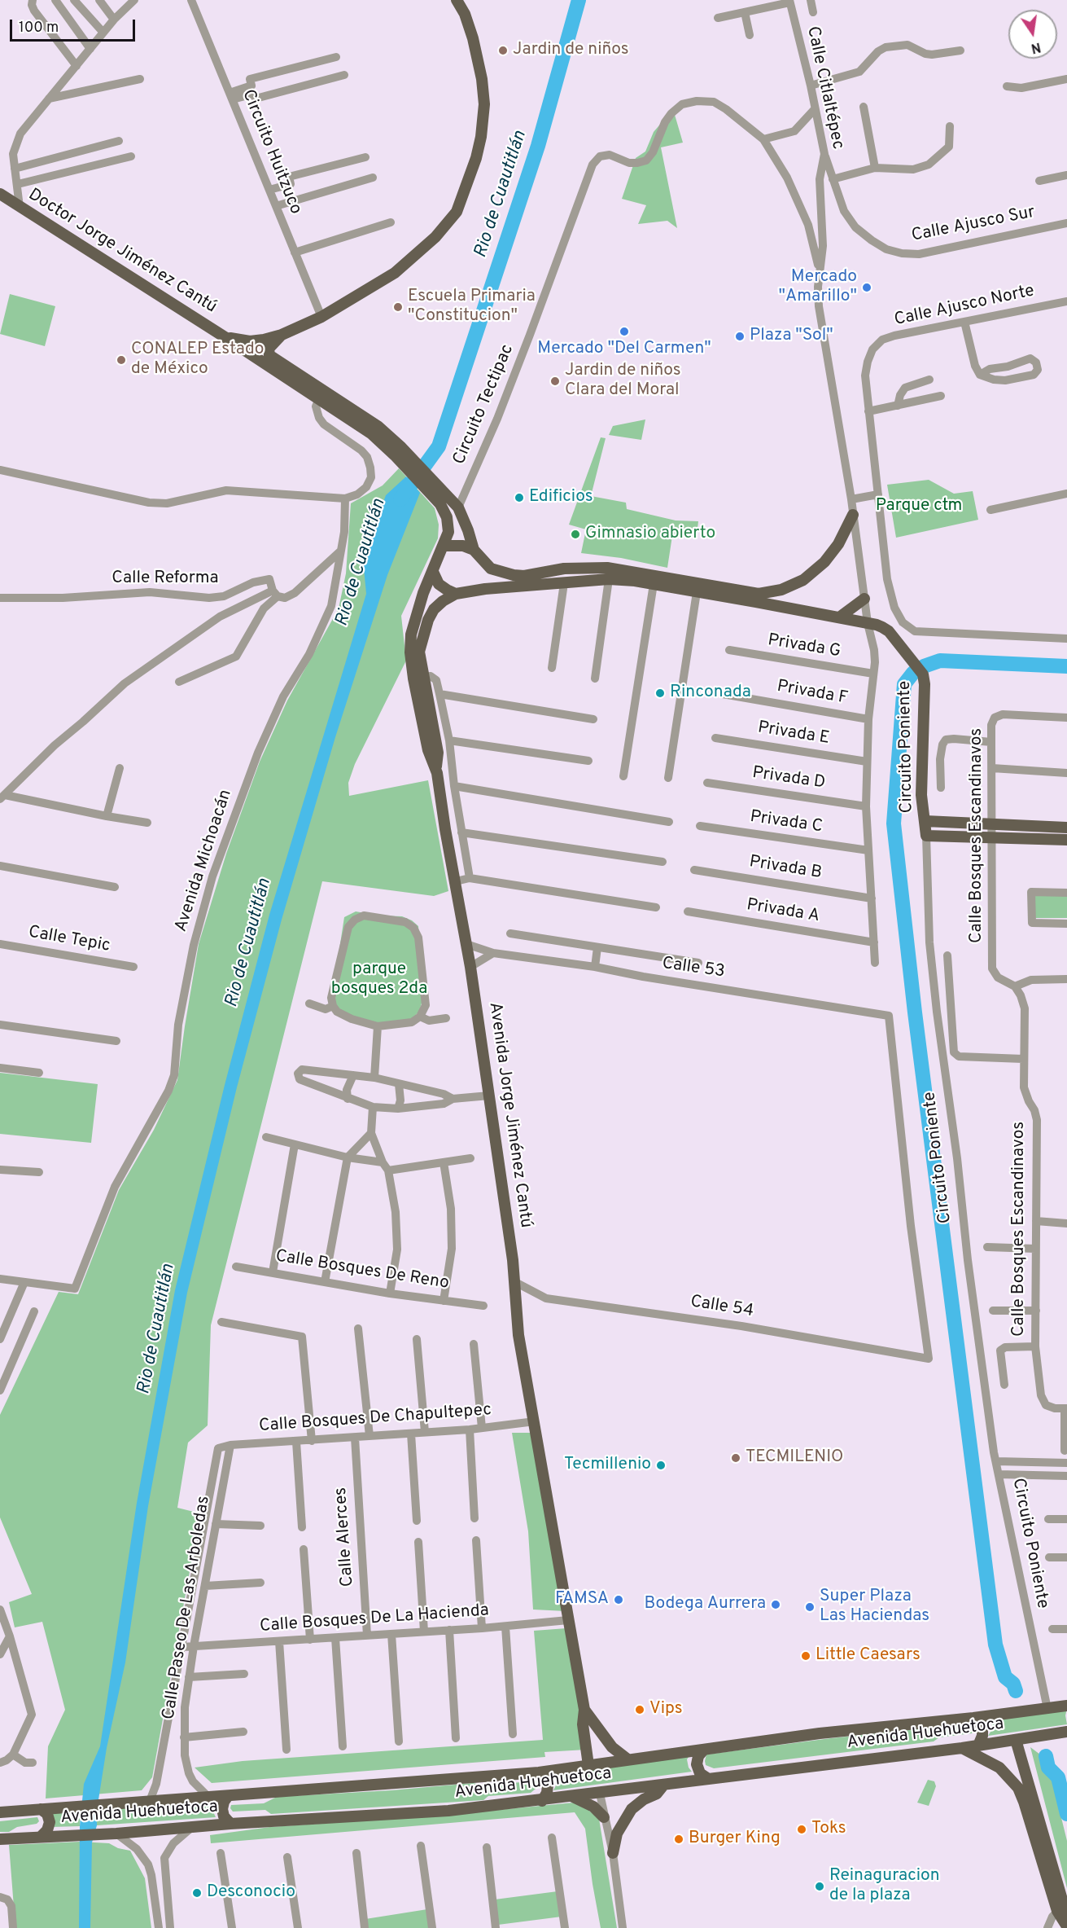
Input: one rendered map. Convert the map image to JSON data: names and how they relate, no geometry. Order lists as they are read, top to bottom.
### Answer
{
  "streets": {
    "main road": [
      "Doctor Jorge Jiménez Cantú",
      "Circuito Poniente",
      "Avenida Jorge Jiménez Cantú",
      "Avenida Huehuetoca"
    ],
    "street": [
      "Calle Citlaltépec",
      "Circuito Huitzuco",
      "Calle Ajusco Sur",
      "Calle Ajusco Norte",
      "Circuito Tectipac",
      "Calle Reforma",
      "Privada G",
      "Privada F",
      "Privada E",
      "Privada D",
      "Privada C",
      "Calle Bosques Escandinavos",
      "Avenida Michoacán",
      "Privada B",
      "Privada A",
      "Calle Tepic",
      "Calle 53",
      "Calle Bosques De Reno",
      "Calle 54",
      "Calle Bosques De Chapultepec",
      "Calle Alerces",
      "Calle Paseo De Las Arboledas",
      "Calle Bosques De La Hacienda"
    ]
  },
  "crossings": [
    ["Calle Citlaltépec", "Calle Ajusco Sur"],
    ["Circuito Poniente", "Avenida Jorge Jiménez Cantú"],
    ["Circuito Poniente", "Avenida Huehuetoca"],
    ["Calle 53", "Avenida Jorge Jiménez Cantú"],
    ["Calle 53", "Calle 54"],
    ["Avenida Jorge Jiménez Cantú", "Calle 54"],
    ["Avenida Jorge Jiménez Cantú", "Calle Bosques De Chapultepec"],
    ["Avenida Jorge Jiménez Cantú", "Calle Bosques De La Hacienda"],
    ["Avenida Jorge Jiménez Cantú", "Avenida Huehuetoca"],
    ["Calle Bosques De Chapultepec", "Calle Alerces"],
    ["Calle Bosques De Chapultepec", "Calle Paseo De Las Arboledas"],
    ["Calle Alerces", "Calle Bosques De La Hacienda"],
    ["Calle Paseo De Las Arboledas", "Calle Bosques De La Hacienda"],
    ["Calle Paseo De Las Arboledas", "Avenida Huehuetoca"]
  ],
  "water": ["Rio de Cuautitlán"],
  "parks": ["Parque ctm", "parque bosques 2da"],
  "places": [
    "Jardin de niños",
    "Mercado \"Amarillo\"",
    "Escuela Primaria \"Constitucion\"",
    "Mercado \"Del Carmen\"",
    "Plaza \"Sol\"",
    "CONALEP Estado de México",
    "Jardin de niños Clara del Moral",
    "Edificios",
    "Gimnasio abierto",
    "Rinconada",
    "TECMILENIO",
    "Tecmillenio",
    "FAMSA",
    "Bodega Aurrera",
    "Super Plaza Las Haciendas",
    "Little Caesars",
    "Vips",
    "Toks",
    "Burger King",
    "Reinaguracion de la plaza",
    "Desconocio"
  ],
  "scale_bar": "100 m",
  "north": "bottom"
}
